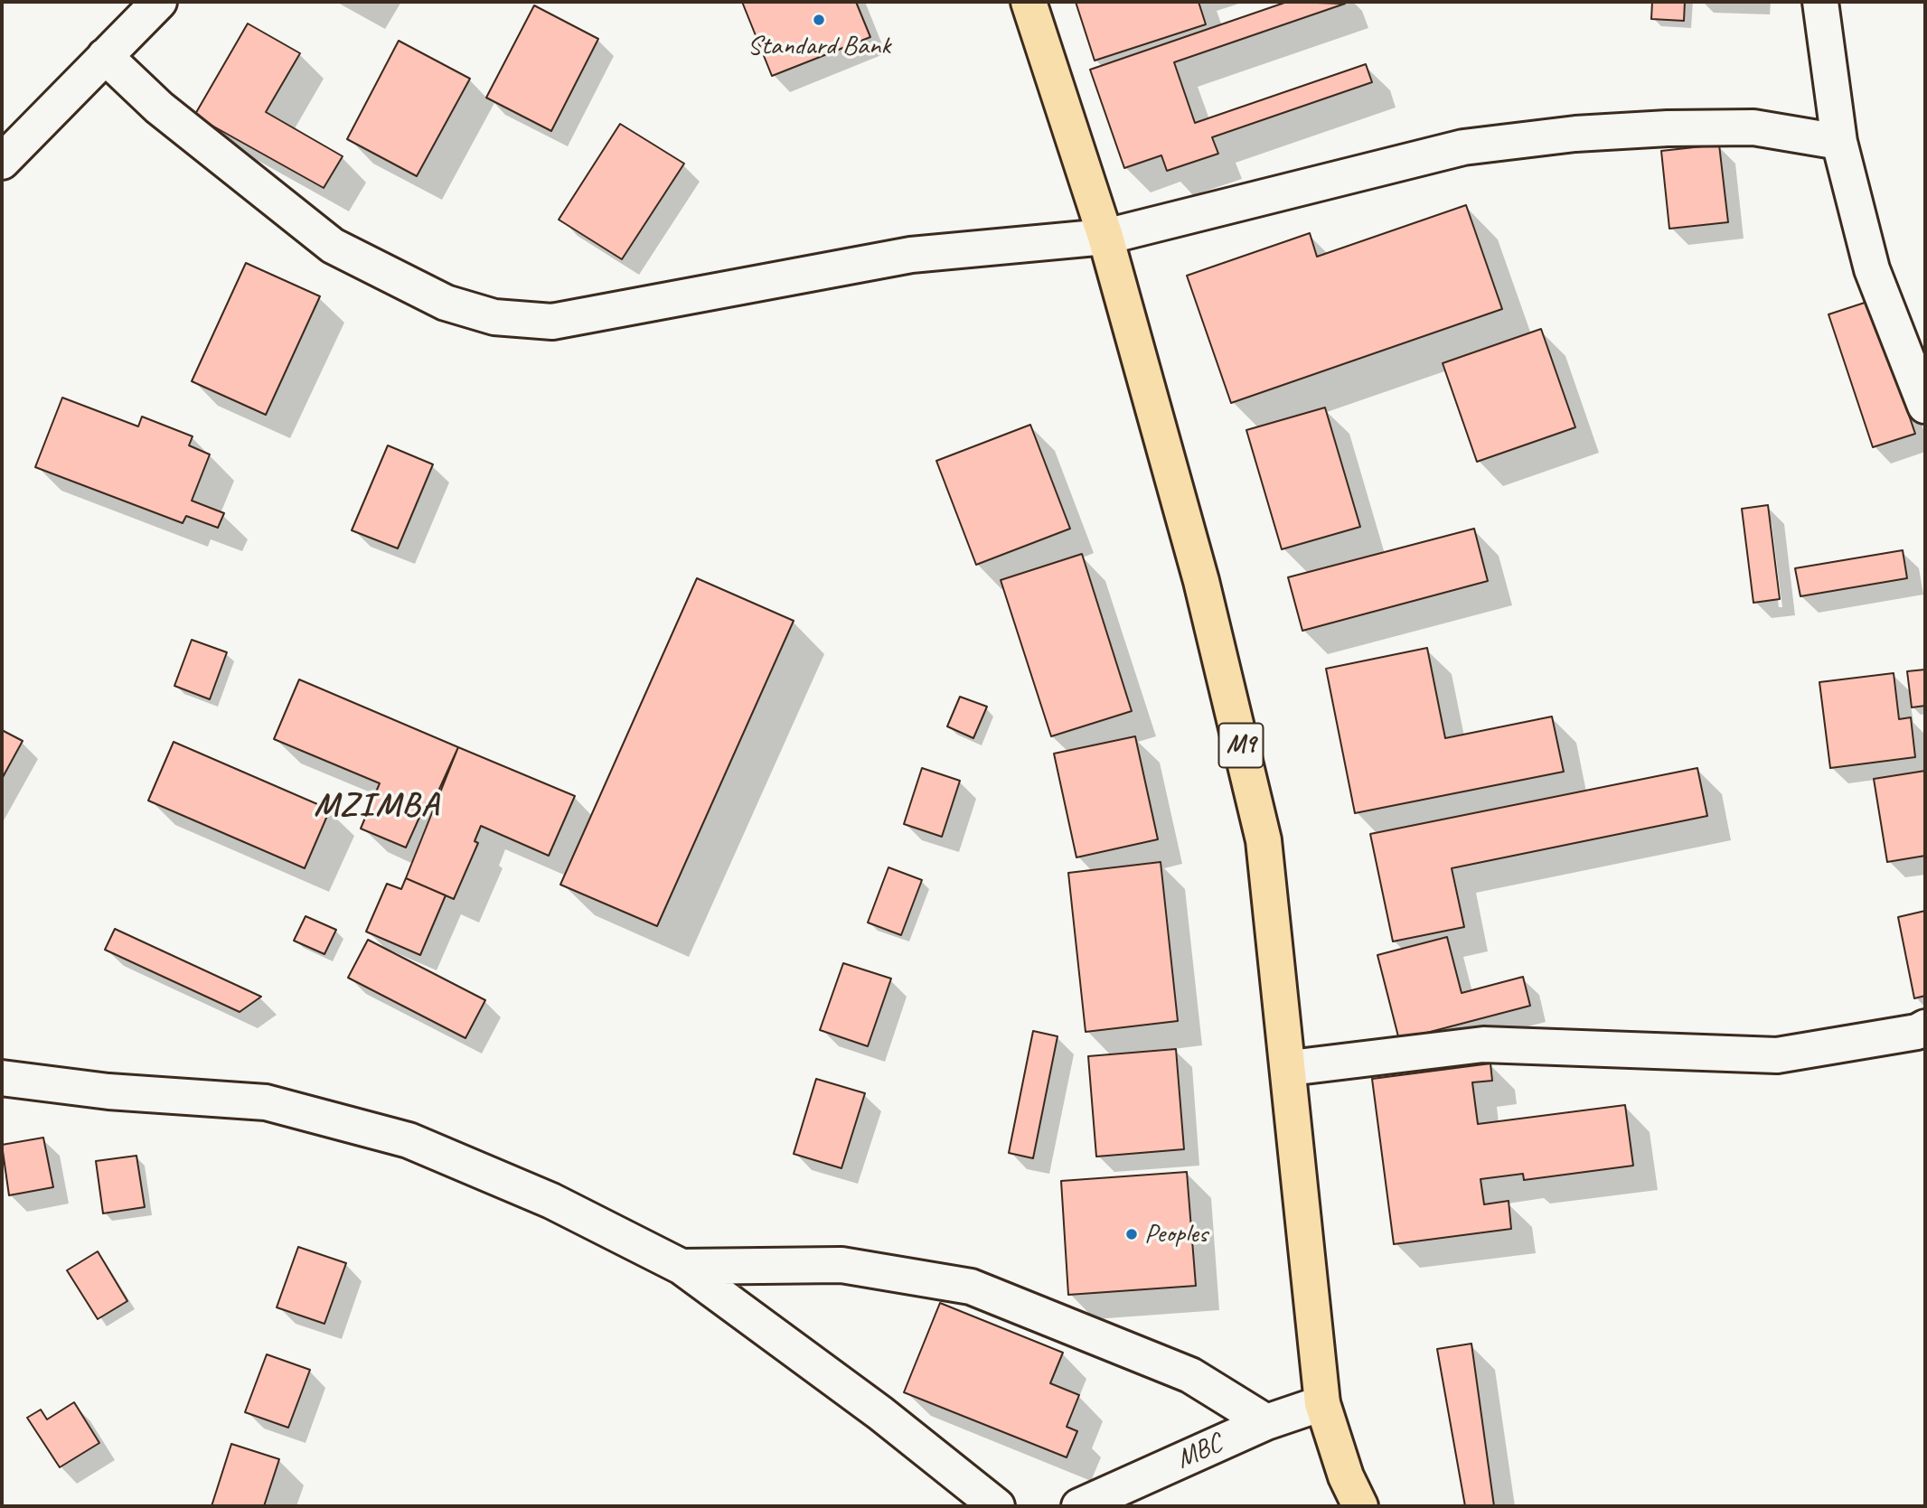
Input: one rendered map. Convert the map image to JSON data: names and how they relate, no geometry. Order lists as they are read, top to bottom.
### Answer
{
  "streets": {
    "main road": ["M9"],
    "street": ["MBC"]
  },
  "crossings": [
    ["M9", "MBC"]
  ],
  "districts": ["MZIMBA"],
  "places": ["Standard Bank", "Peoples"]
}
